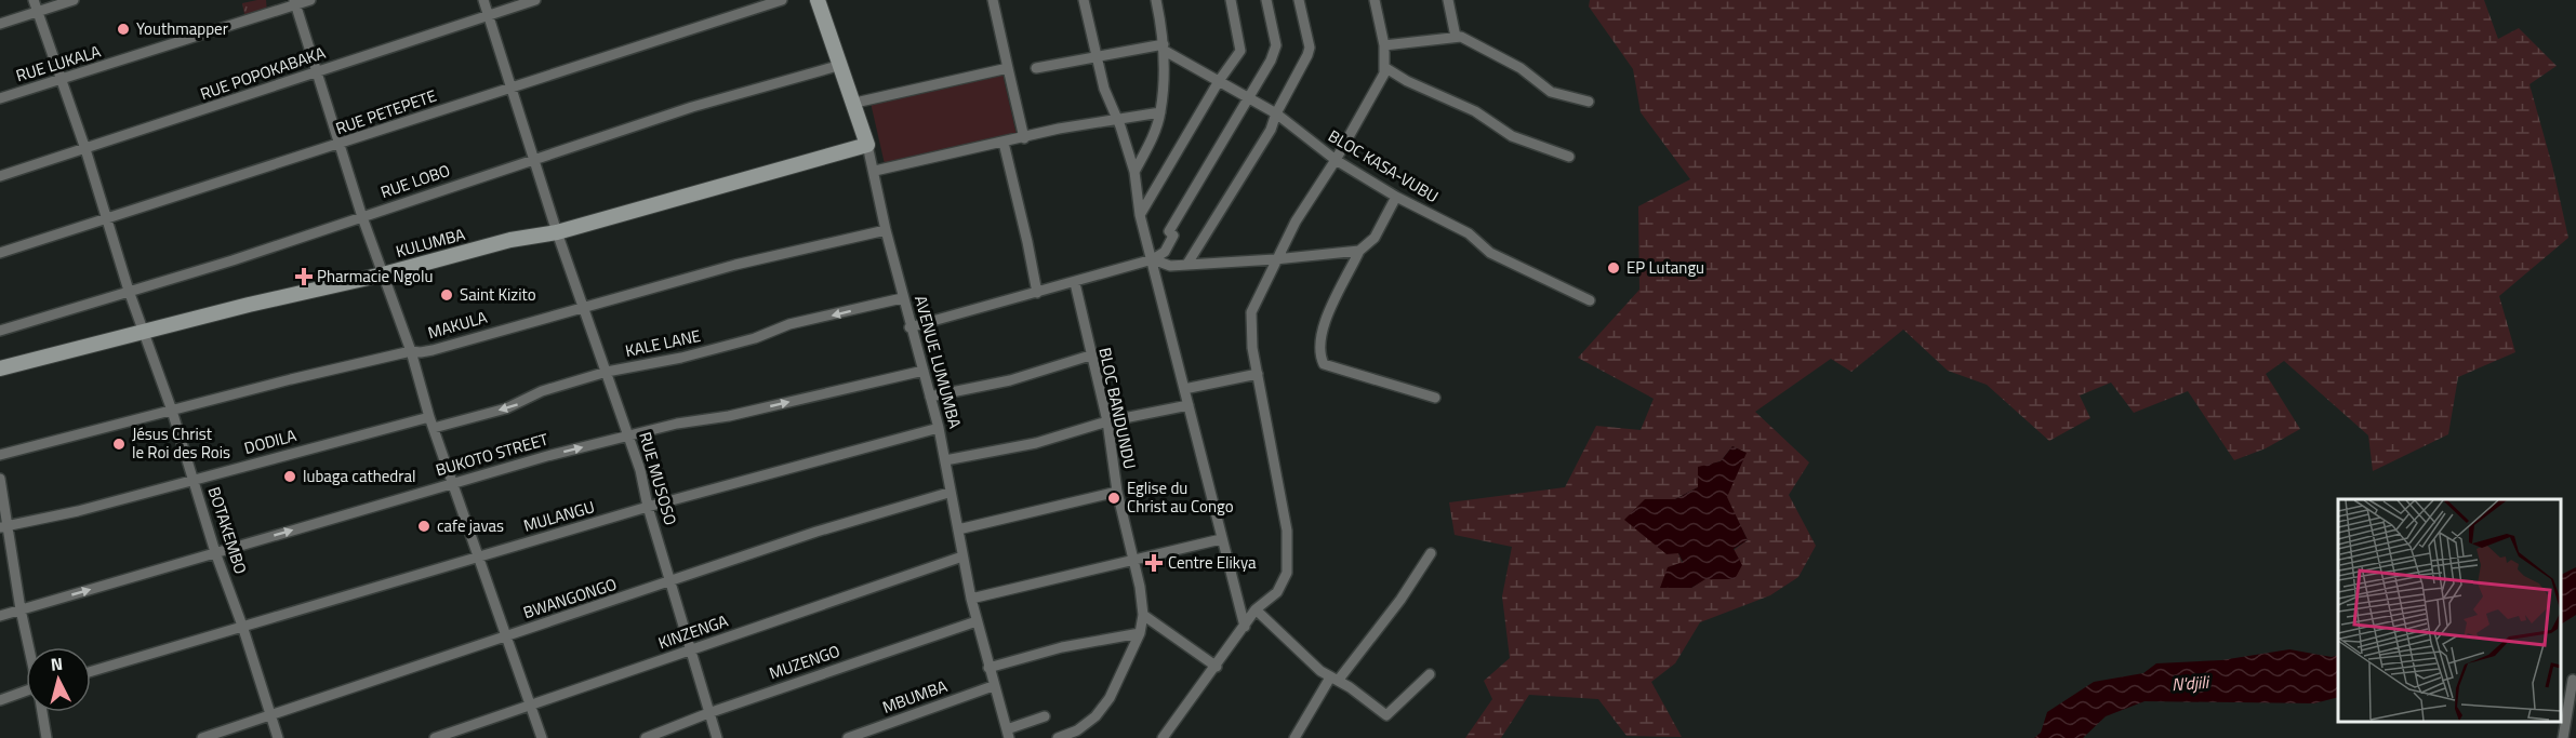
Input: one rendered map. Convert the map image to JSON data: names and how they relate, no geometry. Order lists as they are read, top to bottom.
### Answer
{
  "streets": {
    "street": [
      "RUE LUKALA",
      "RUE POPOKABAKA",
      "RUE PETEPETE",
      "BLOC KASA-VUBU",
      "RUE LOBO",
      "KULUMBA",
      "MAKULA",
      "KALE LANE",
      "AVENUE LUMUMBA",
      "BLOC BANDUNDU",
      "DODILA",
      "BUKOTO STREET",
      "RUE MUSOSO",
      "MULANGU",
      "BOTAKEMBO",
      "BWANGONGO",
      "KINZENGA",
      "MUZENGO",
      "MBUMBA"
    ]
  },
  "crossings": [
    ["RUE LUKALA", "BOTAKEMBO"],
    ["RUE POPOKABAKA", "RUE MUSOSO"],
    ["RUE POPOKABAKA", "BOTAKEMBO"],
    ["RUE PETEPETE", "RUE MUSOSO"],
    ["RUE PETEPETE", "BOTAKEMBO"],
    ["RUE LOBO", "AVENUE LUMUMBA"],
    ["RUE LOBO", "RUE MUSOSO"],
    ["RUE LOBO", "BOTAKEMBO"],
    ["KULUMBA", "AVENUE LUMUMBA"],
    ["KULUMBA", "RUE MUSOSO"],
    ["KULUMBA", "BOTAKEMBO"],
    ["MAKULA", "AVENUE LUMUMBA"],
    ["MAKULA", "RUE MUSOSO"],
    ["MAKULA", "BOTAKEMBO"],
    ["KALE LANE", "AVENUE LUMUMBA"],
    ["KALE LANE", "RUE MUSOSO"],
    ["AVENUE LUMUMBA", "BUKOTO STREET"],
    ["AVENUE LUMUMBA", "MULANGU"],
    ["AVENUE LUMUMBA", "BWANGONGO"],
    ["AVENUE LUMUMBA", "KINZENGA"],
    ["AVENUE LUMUMBA", "MUZENGO"],
    ["AVENUE LUMUMBA", "MBUMBA"],
    ["DODILA", "BOTAKEMBO"],
    ["BUKOTO STREET", "RUE MUSOSO"],
    ["BUKOTO STREET", "BOTAKEMBO"],
    ["RUE MUSOSO", "MULANGU"],
    ["RUE MUSOSO", "BWANGONGO"],
    ["RUE MUSOSO", "KINZENGA"],
    ["RUE MUSOSO", "MUZENGO"],
    ["MULANGU", "BOTAKEMBO"],
    ["BOTAKEMBO", "BWANGONGO"]
  ],
  "one_way": ["KALE LANE", "BUKOTO STREET"],
  "water": ["N'djili"],
  "places": {
    "other": [
      "Youthmapper",
      "EP Lutangu",
      "Saint Kizito",
      "Jésus Christ le Roi des Rois",
      "lubaga cathedral",
      "Eglise du Christ au Congo",
      "cafe javas"
    ],
    "health": ["Pharmacie Ngolu", "Centre Elikya"]
  },
  "north": "top"
}
